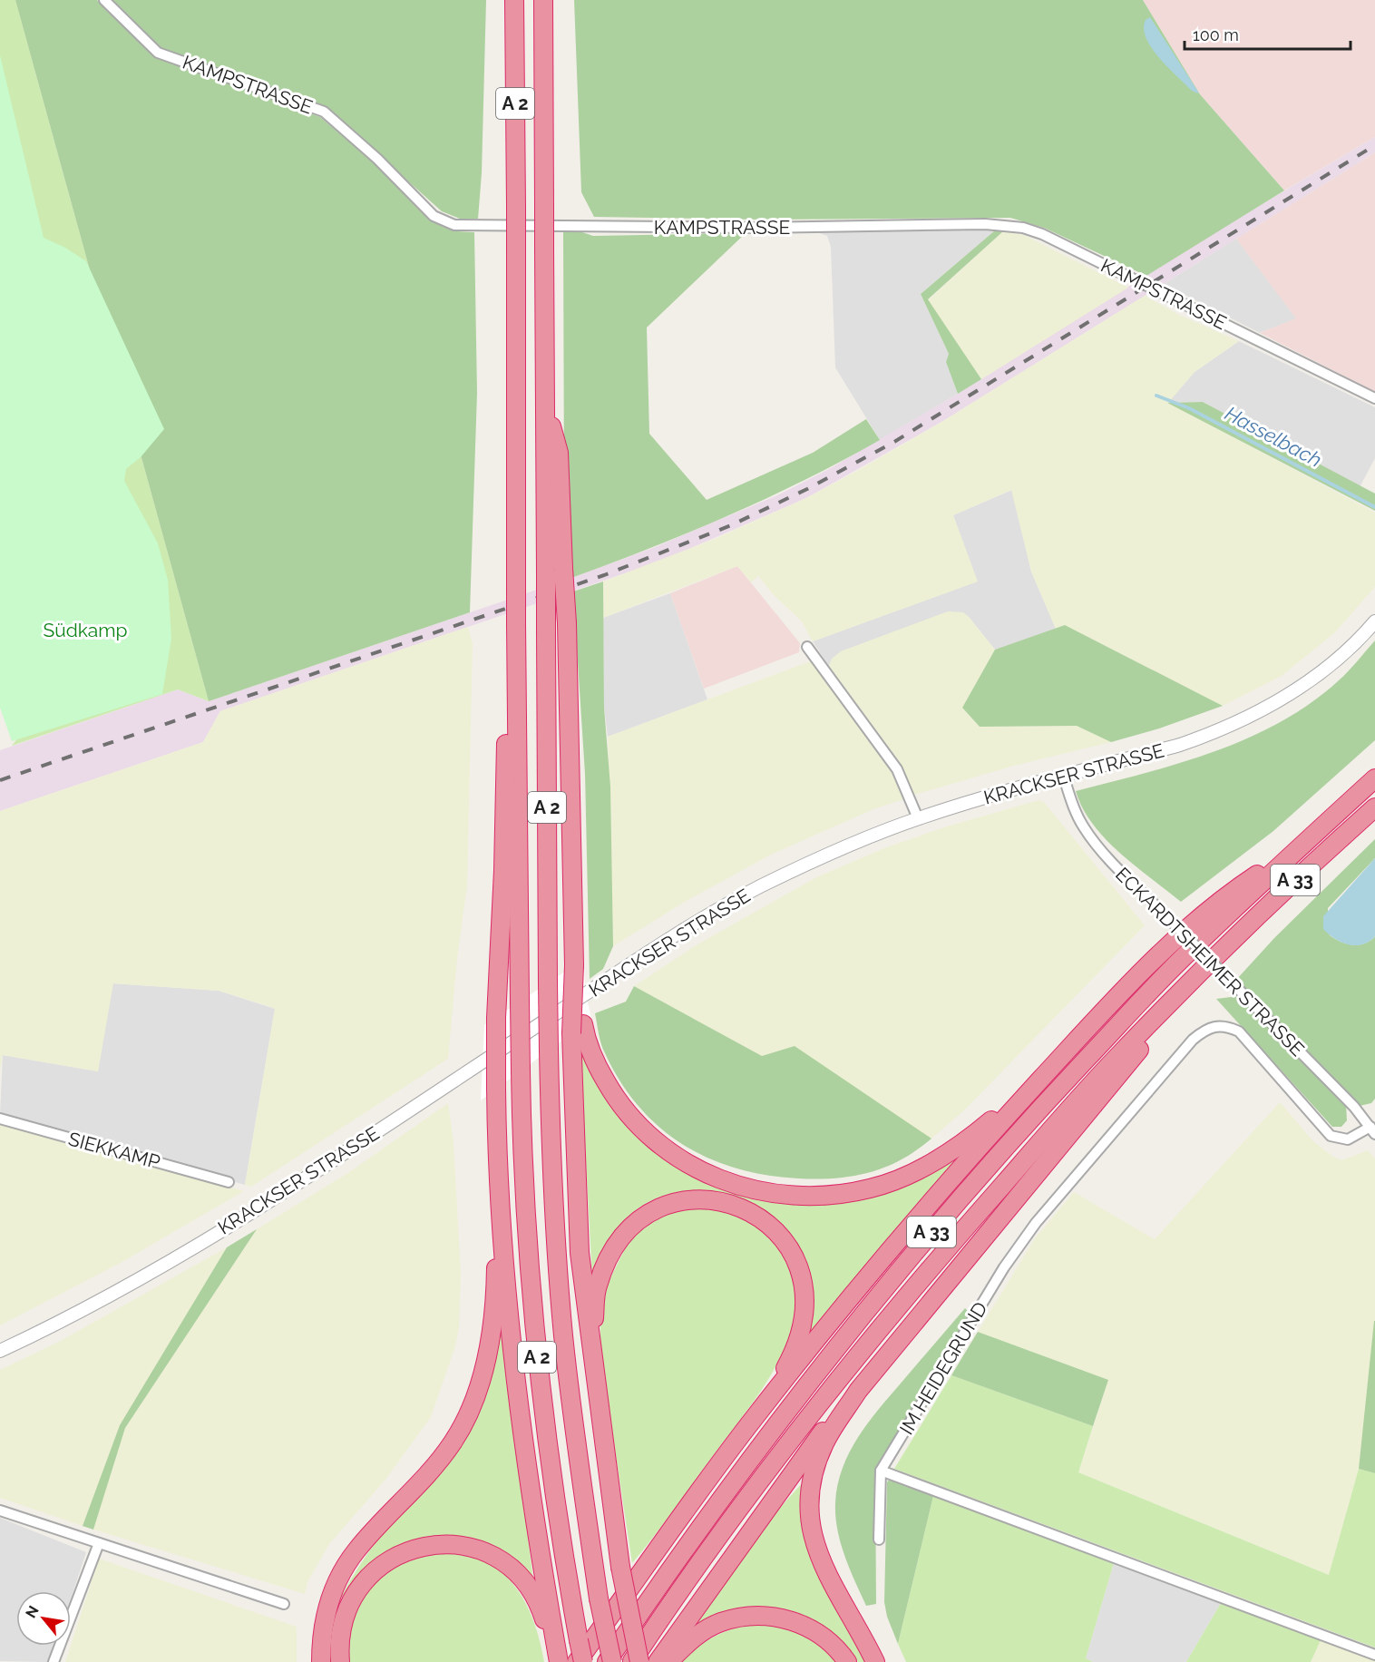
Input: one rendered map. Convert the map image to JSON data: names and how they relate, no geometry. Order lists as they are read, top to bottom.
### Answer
{
  "streets": {
    "highway": ["A 2", "A 33"],
    "street": [
      "KAMPSTRASSE",
      "KRACKSER STRASSE",
      "ECKARDTSHEIMER STRASSE",
      "SIEKKAMP",
      "IM HEIDEGRUND"
    ]
  },
  "crossings": [
    ["KRACKSER STRASSE", "ECKARDTSHEIMER STRASSE"],
    ["ECKARDTSHEIMER STRASSE", "IM HEIDEGRUND"]
  ],
  "water": ["Hasselbach"],
  "parks": ["Südkamp"],
  "scale_bar": "100 m",
  "north": "top left"
}
